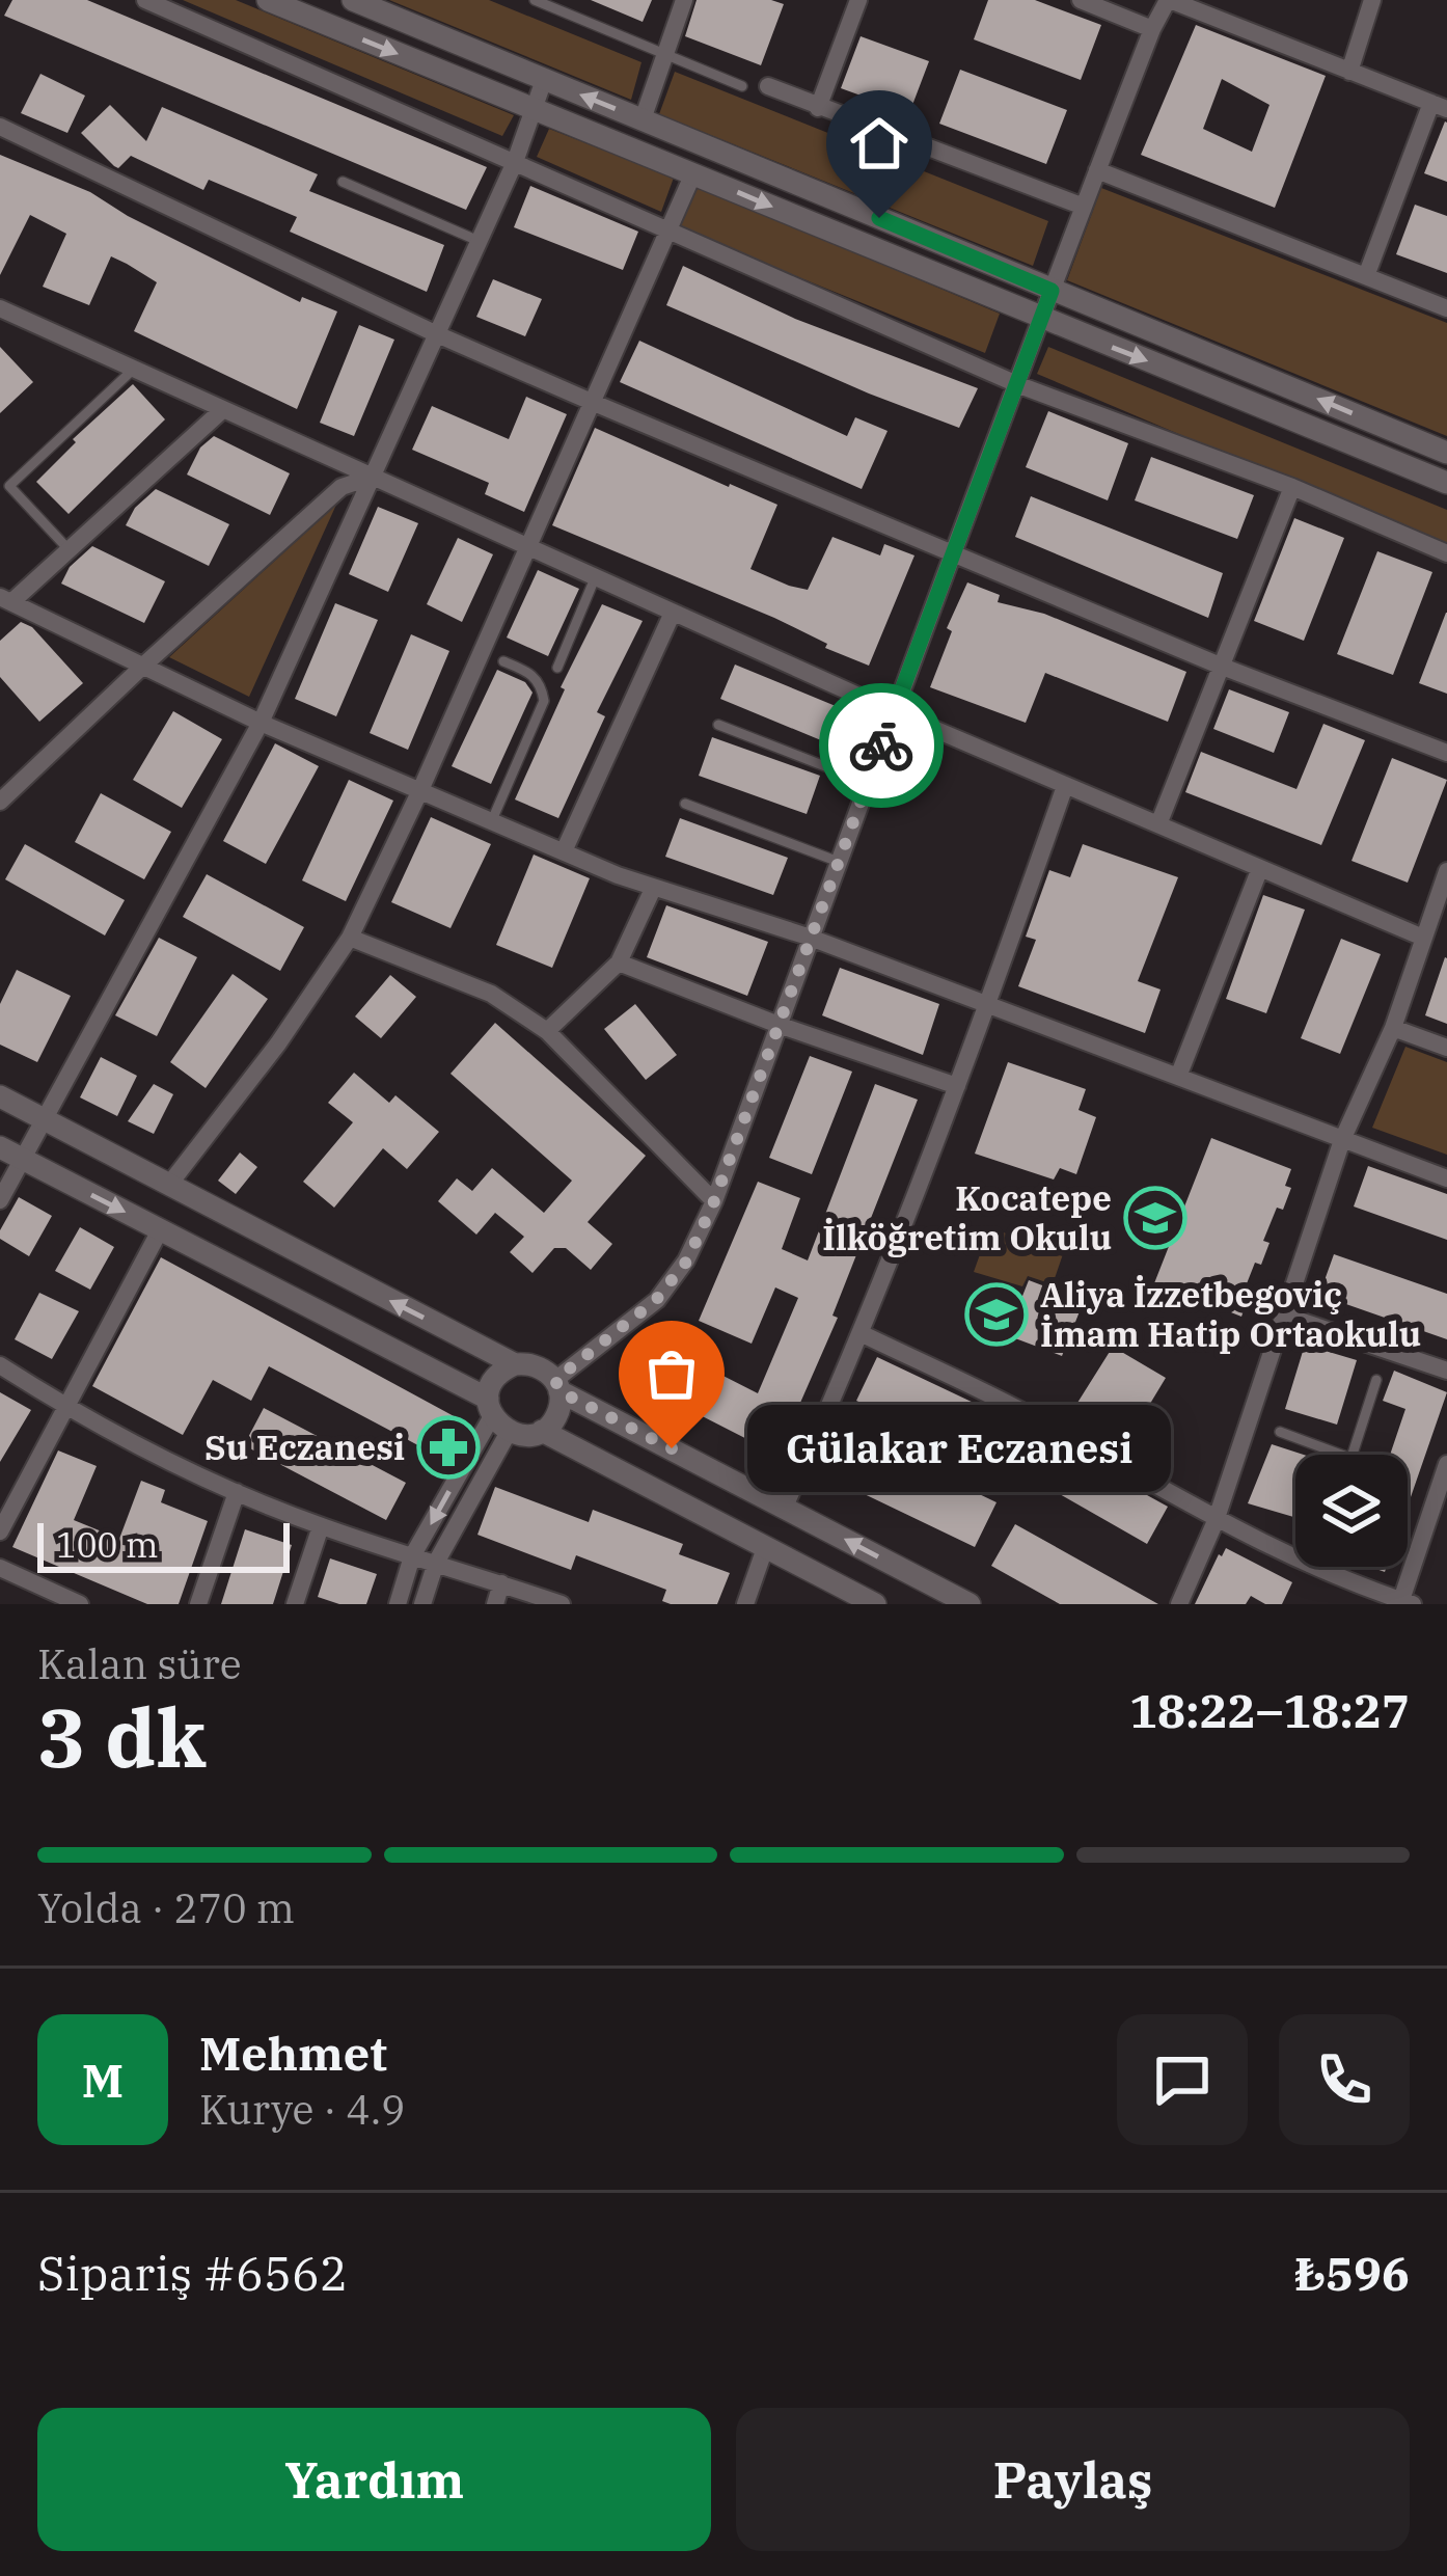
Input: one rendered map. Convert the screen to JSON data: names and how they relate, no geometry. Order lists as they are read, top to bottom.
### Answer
{
  "places": {
    "school or university": ["Kocatepe İlköğretim Okulu", "Aliya İzzetbegoviç İmam Hatip Ortaokulu"],
    "pharmacy": ["Su Eczanesi"],
    "other": ["Gülakar Eczanesi"]
  },
  "scale_bar": "100 m",
  "page": {
    "bubble": "Gülakar Eczanesi",
    "scale": "100 m",
    "heading": ["3 dk", "Kalan süre", "18:22–18:27"],
    "panel": [
      "Mehmet",
      "Kurye · 4.9",
      "Sipariş #6562",
      "₺596"
    ],
    "bar": "Yolda · 270 m",
    "round": "M",
    "buttons": ["Yardım", "Paylaş"]
  }
}
